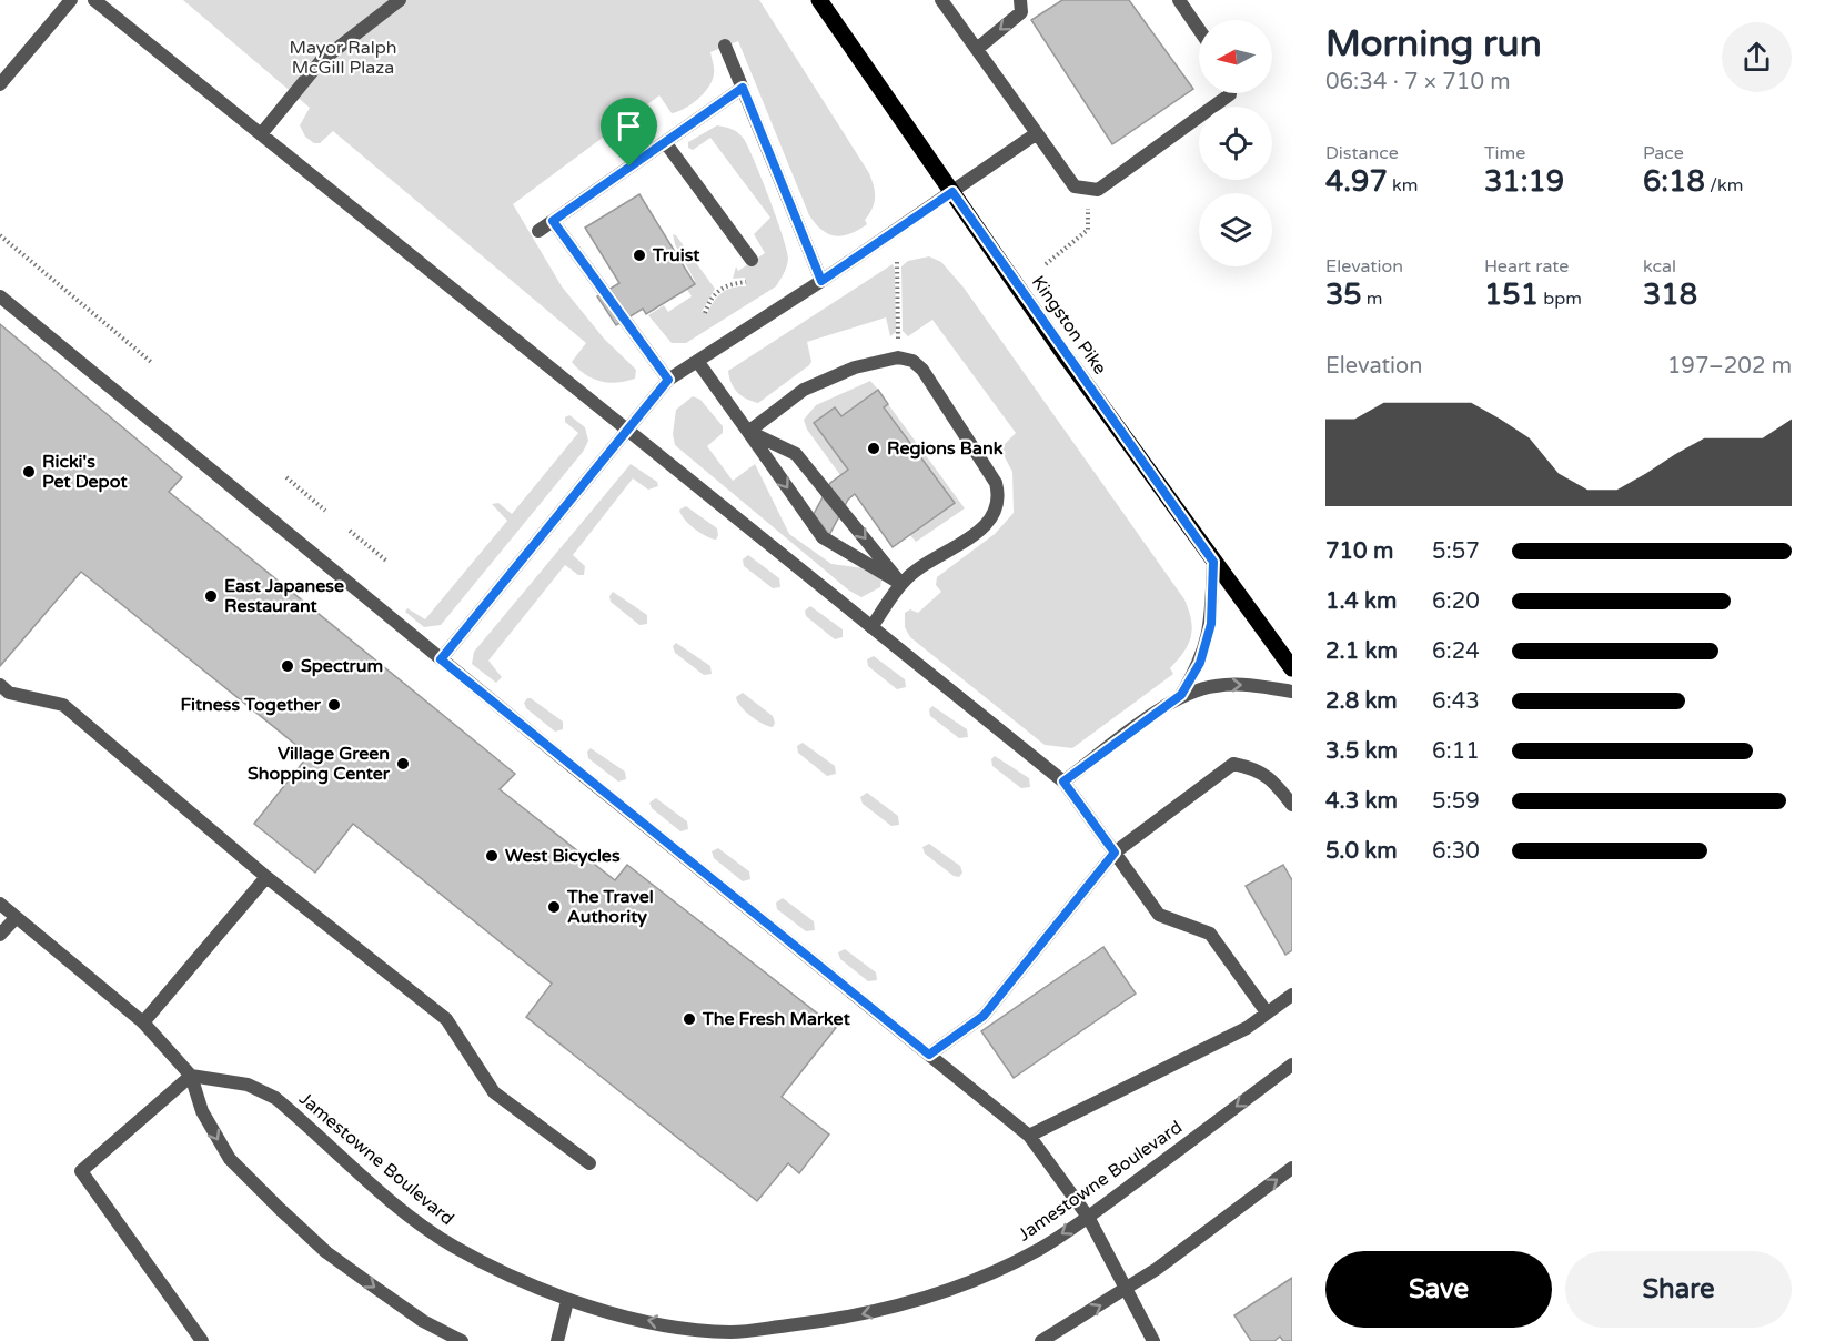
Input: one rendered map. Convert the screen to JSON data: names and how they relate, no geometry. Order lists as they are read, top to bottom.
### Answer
{
  "streets": {
    "main road": ["Kingston Pike"],
    "street": ["Jamestowne Boulevard"]
  },
  "parks": ["Mayor Ralph McGill Plaza"],
  "places": [
    "Truist",
    "Regions Bank",
    "Ricki's Pet Depot",
    "East Japanese Restaurant",
    "Spectrum",
    "Fitness Together",
    "Village Green Shopping Center",
    "West Bicycles",
    "The Travel Authority",
    "The Fresh Market"
  ],
  "north": "left",
  "page": {
    "heading": ["Morning run", "06:34 · 7 × 710 m"],
    "stats": [
      ["Distance", "4.97 km"],
      ["Time", "31:19"],
      ["Pace", "6:18 /km"],
      ["Elevation", "35 m"],
      ["Heart rate", "151 bpm"],
      ["kcal", "318"]
    ],
    "chart": ["Elevation", "197–202 m"],
    "list": [
      {
        "name": "710 m",
        "note": "5:57"
      },
      {
        "name": "1.4 km",
        "note": "6:20"
      },
      {
        "name": "2.1 km",
        "note": "6:24"
      },
      {
        "name": "2.8 km",
        "note": "6:43"
      },
      {
        "name": "3.5 km",
        "note": "6:11"
      },
      {
        "name": "4.3 km",
        "note": "5:59"
      },
      {
        "name": "5.0 km",
        "note": "6:30"
      }
    ],
    "buttons": ["Save", "Share"]
  }
}
